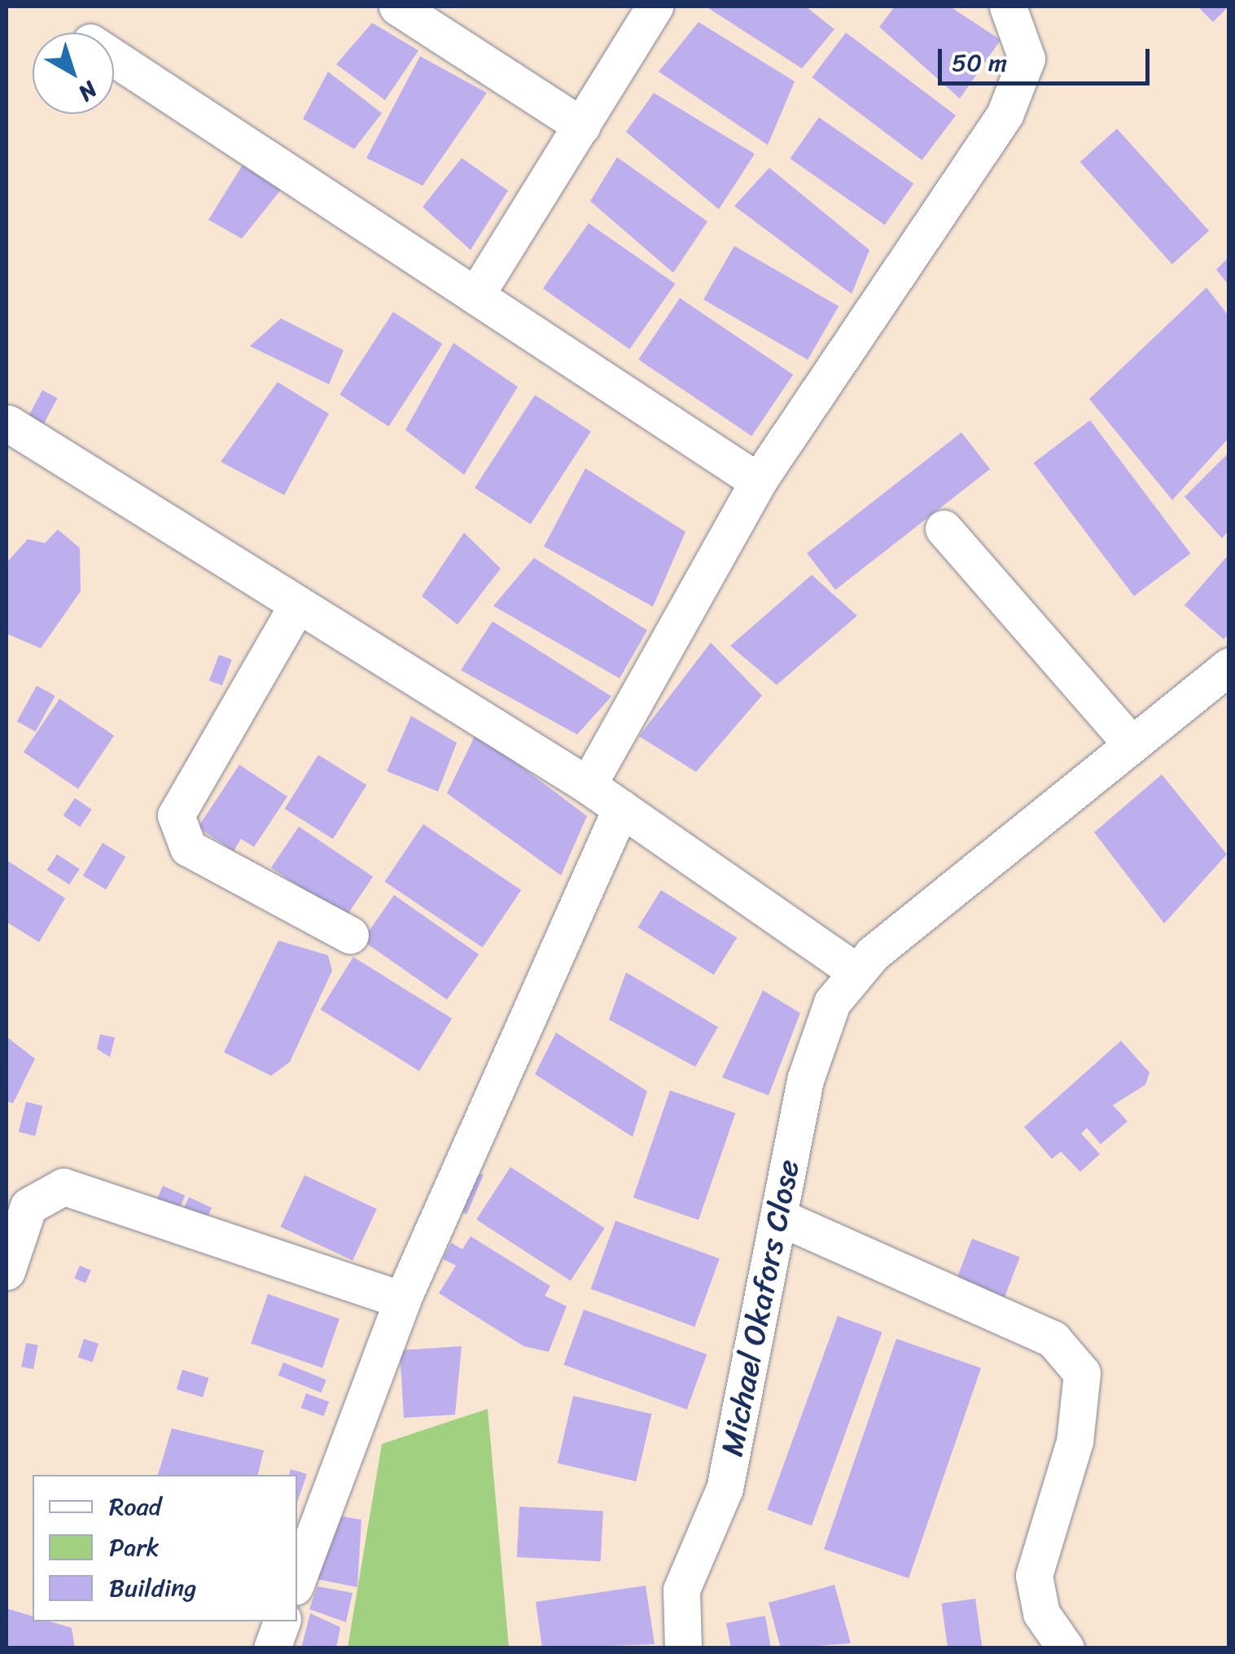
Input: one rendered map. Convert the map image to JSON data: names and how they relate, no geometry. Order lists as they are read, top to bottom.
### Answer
{
  "streets": {
    "street": ["Michael Okafors Close"]
  },
  "legend": ["Road", "Park", "Building"],
  "scale_bar": "50 m",
  "north": "bottom right"
}
